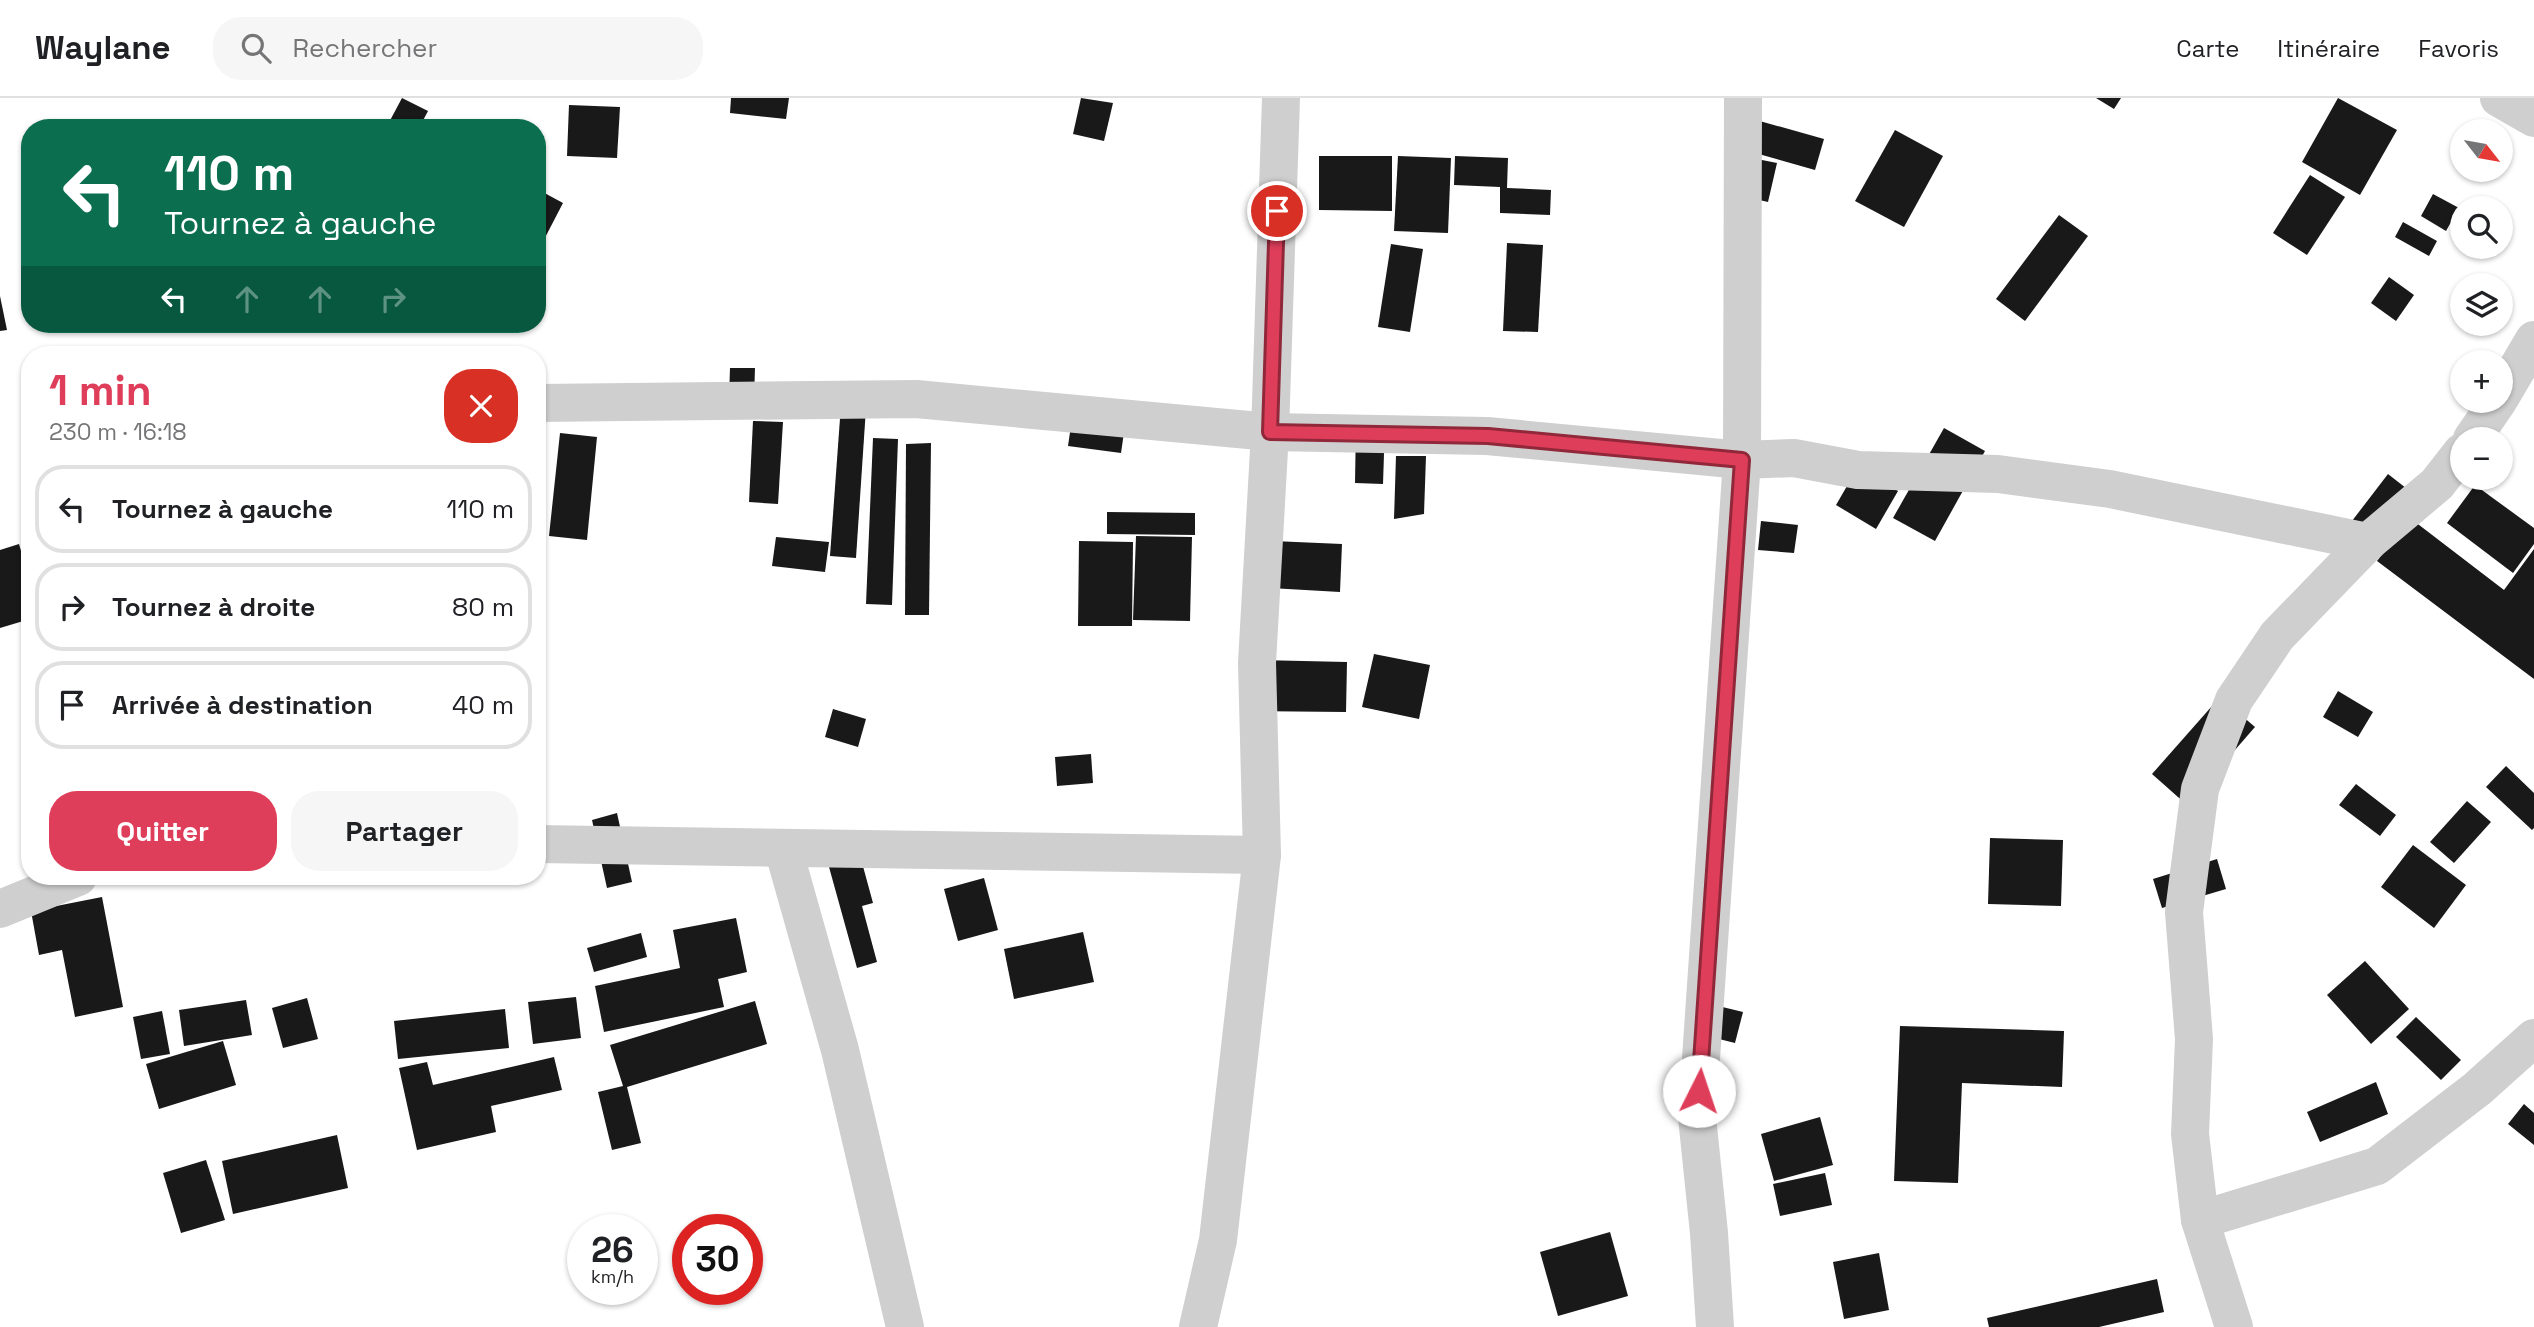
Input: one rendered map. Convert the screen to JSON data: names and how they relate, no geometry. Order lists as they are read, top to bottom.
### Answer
{
  "north": "bottom right",
  "page": {
    "header": "Waylane",
    "search": "Rechercher",
    "nav": ["Carte", "Itinéraire", "Favoris"],
    "map_buttons": ["+", "−"],
    "turn": ["110 m", "Tournez à gauche"],
    "heading": ["1 min", "230 m · 16:18"],
    "list": [
      {
        "name": "Tournez à gauche",
        "value": "110 m"
      },
      {
        "name": "Tournez à droite",
        "value": "80 m"
      },
      {
        "name": "Arrivée à destination",
        "value": "40 m"
      }
    ],
    "buttons": ["Quitter", "Partager"],
    "speed": "26 km/h",
    "limit": "30"
  }
}
